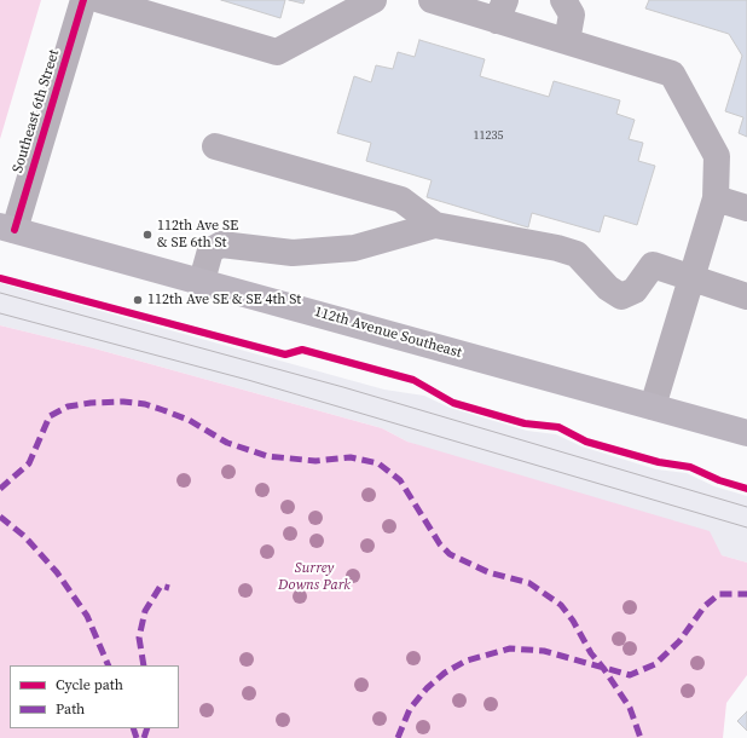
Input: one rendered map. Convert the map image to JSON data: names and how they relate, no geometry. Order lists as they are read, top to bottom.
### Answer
{
  "streets": {
    "main road": ["112th Avenue Southeast"],
    "street": ["Southeast 6th Street"]
  },
  "crossings": [
    ["Southeast 6th Street", "112th Avenue Southeast"]
  ],
  "parks": ["Surrey Downs Park"],
  "places": ["112th Ave SE & SE 6th St", "112th Ave SE & SE 4th St"],
  "house_numbers": ["11235"],
  "legend": ["Cycle path", "Path"]
}
